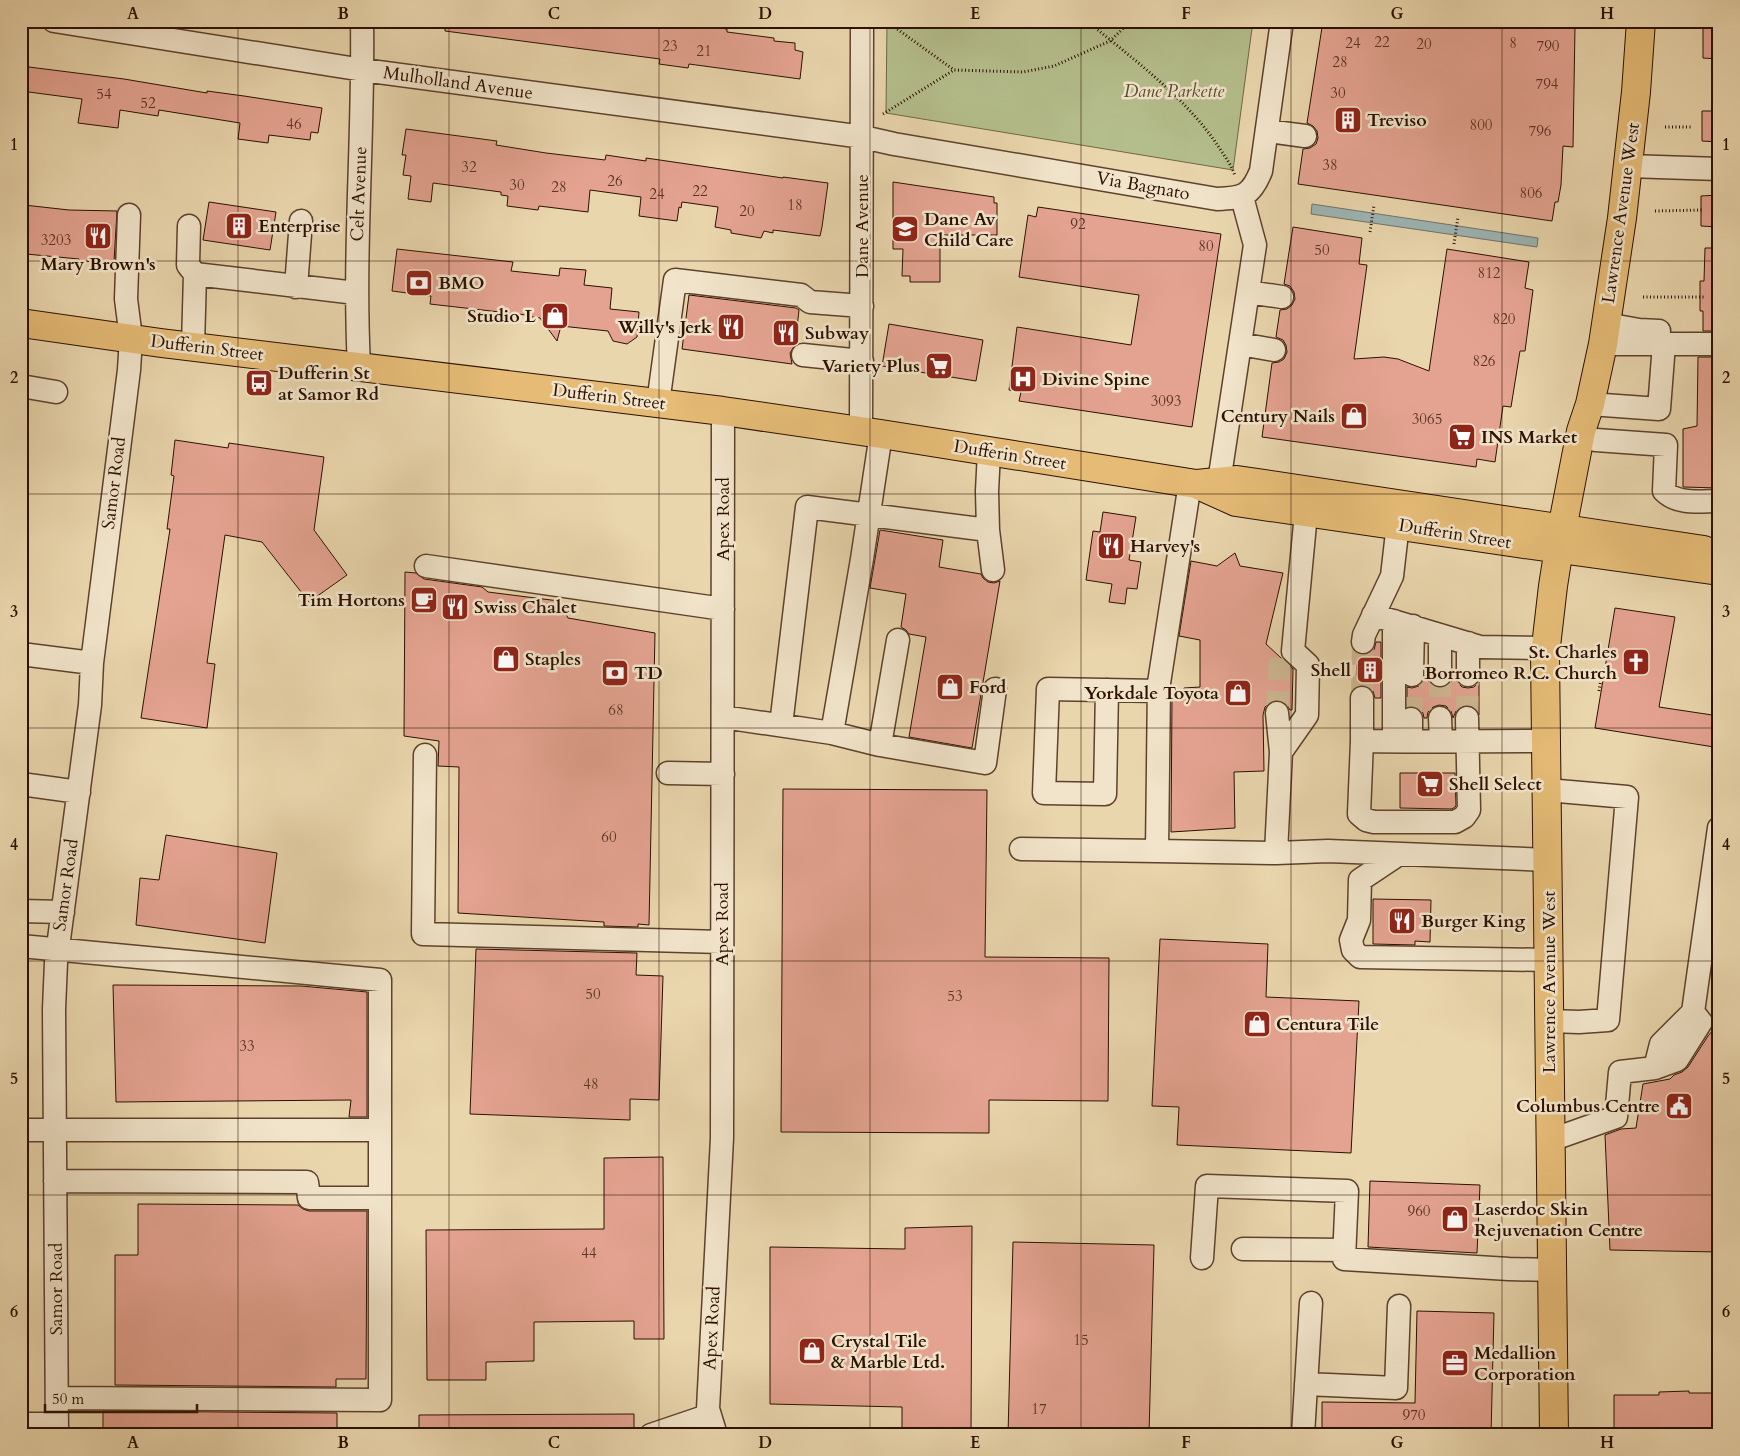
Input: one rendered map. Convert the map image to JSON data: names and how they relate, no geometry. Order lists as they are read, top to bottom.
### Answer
{
  "streets": {
    "main road": ["Lawrence Avenue West", "Dufferin Street"],
    "street": [
      "Mulholland Avenue",
      "Via Bagnato",
      "Celt Avenue",
      "Dane Avenue",
      "Samor Road",
      "Apex Road"
    ]
  },
  "crossings": [
    ["Mulholland Avenue", "Via Bagnato"],
    ["Mulholland Avenue", "Celt Avenue"],
    ["Mulholland Avenue", "Dane Avenue"],
    ["Via Bagnato", "Dane Avenue"],
    ["Celt Avenue", "Dufferin Street"],
    ["Lawrence Avenue West", "Dufferin Street"],
    ["Dane Avenue", "Dufferin Street"],
    ["Dufferin Street", "Samor Road"],
    ["Dufferin Street", "Apex Road"]
  ],
  "parks": ["Dane Parkette"],
  "places": {
    "building": ["Treviso", "Enterprise", "Shell"],
    "school or university": ["Dane Av Child Care"],
    "restaurant": [
      "Mary Brown's",
      "Willy's Jerk",
      "Subway",
      "Harvey's",
      "Swiss Chalet",
      "Burger King"
    ],
    "bank": ["BMO", "TD"],
    "shop": [
      "Studio L",
      "Century Nails",
      "Staples",
      "Ford",
      "Yorkdale Toyota",
      "Centura Tile",
      "Laserdoc Skin Rejuvenation Centre",
      "Crystal Tile & Marble Ltd."
    ],
    "supermarket": ["Variety Plus", "INS Market", "Shell Select"],
    "hospital": ["Divine Spine"],
    "bus stop": ["Dufferin St at Samor Rd"],
    "cafe": ["Tim Hortons"],
    "church": ["St. Charles Borromeo R.C. Church"],
    "public building": ["Columbus Centre"],
    "office": ["Medallion Corporation"]
  },
  "house_numbers": [
    "22",
    "24",
    "8",
    "20",
    "23",
    "790",
    "21",
    "28",
    "794",
    "30",
    "54",
    "52",
    "46",
    "800",
    "796",
    "38",
    "32",
    "26",
    "30",
    "28",
    "22",
    "806",
    "24",
    "18",
    "20",
    "92",
    "3203",
    "80",
    "50",
    "812",
    "820",
    "826",
    "3093",
    "3065",
    "68",
    "60",
    "50",
    "53",
    "33",
    "48",
    "960",
    "44",
    "15",
    "17",
    "970"
  ],
  "scale_bar": "50 m",
  "grid": {
    "columns": [
      "A",
      "B",
      "C",
      "D",
      "E",
      "F",
      "G",
      "H"
    ],
    "rows": [
      "1",
      "2",
      "3",
      "4",
      "5",
      "6"
    ]
  }
}
